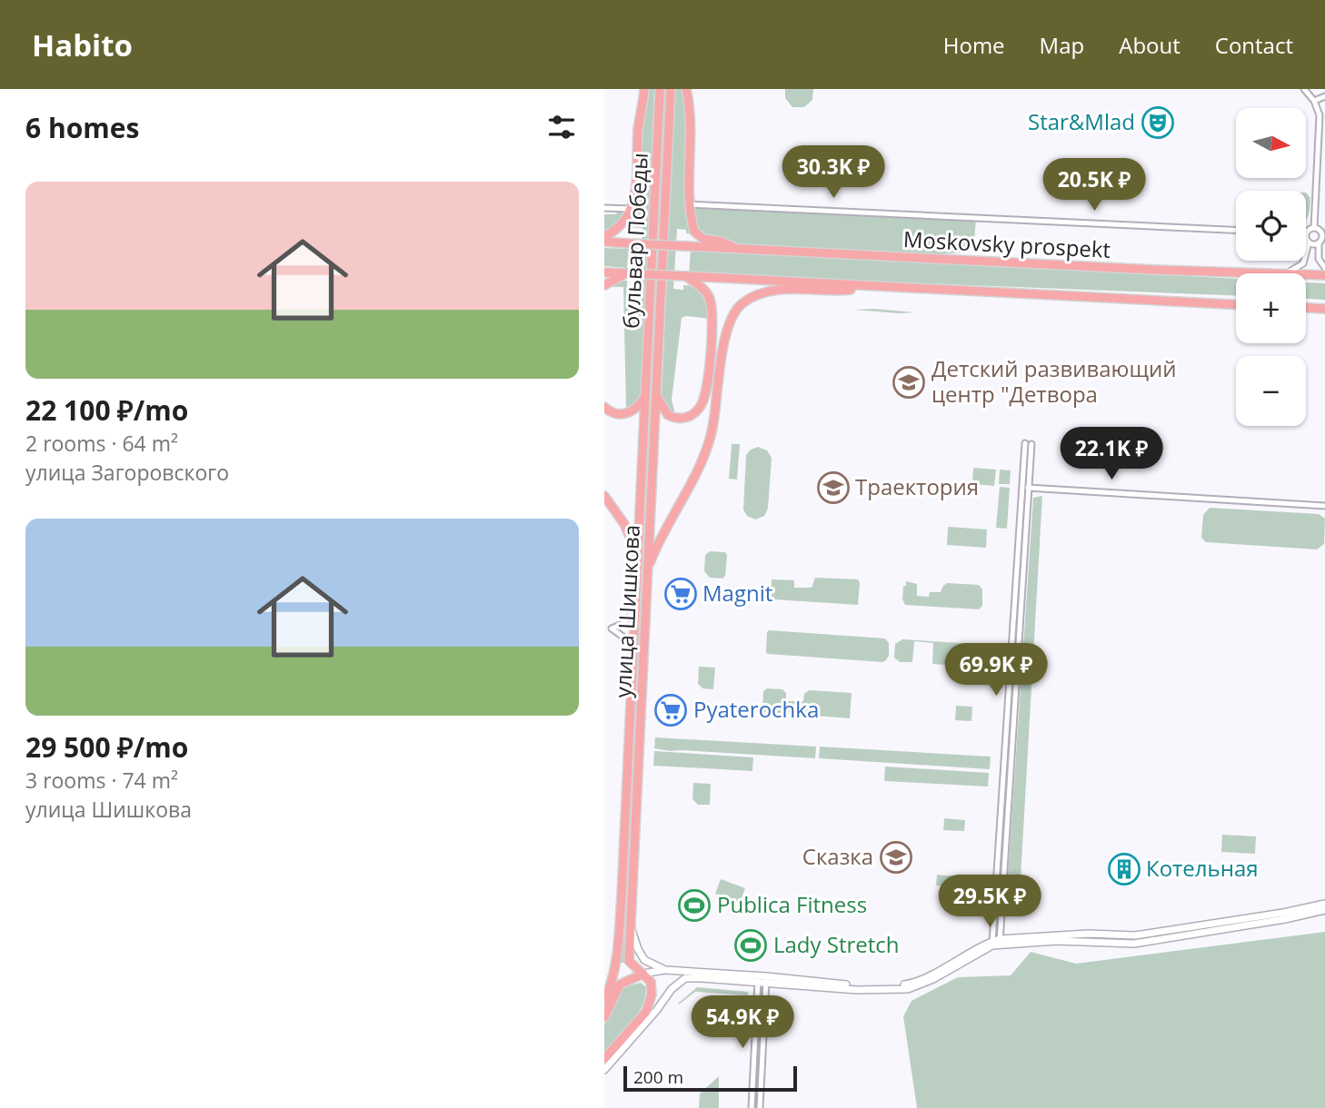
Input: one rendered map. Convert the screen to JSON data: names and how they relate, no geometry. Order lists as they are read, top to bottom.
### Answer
{
  "streets": {
    "main road": ["бульвар Победы", "Moskovsky prospekt", "улица Шишкова"]
  },
  "crossings": [
    ["бульвар Победы", "улица Шишкова"]
  ],
  "places": {
    "theatre": ["Star&Mlad"],
    "school or university": ["Детский развивающий центр \"Детвора", "Траектория", "Сказка"],
    "supermarket": ["Magnit", "Pyaterochka"],
    "building": ["Котельная"],
    "sports": ["Publica Fitness", "Lady Stretch"]
  },
  "scale_bar": "200 m",
  "north": "right",
  "page": {
    "header": "Habito",
    "nav": [
      "Home",
      "Map",
      "About",
      "Contact"
    ],
    "heading": "6 homes",
    "map_buttons": ["+", "−"],
    "price": [
      "30.3K ₽",
      "20.5K ₽",
      "22.1K ₽",
      "69.9K ₽",
      "29.5K ₽",
      "54.9K ₽"
    ],
    "list": [
      {
        "name": "22 100 ₽/mo",
        "note": "2 rooms · 64 m² · улица Загоровского"
      },
      {
        "name": "29 500 ₽/mo",
        "note": "3 rooms · 74 m² · улица Шишкова"
      }
    ],
    "scale": "200 m"
  }
}
